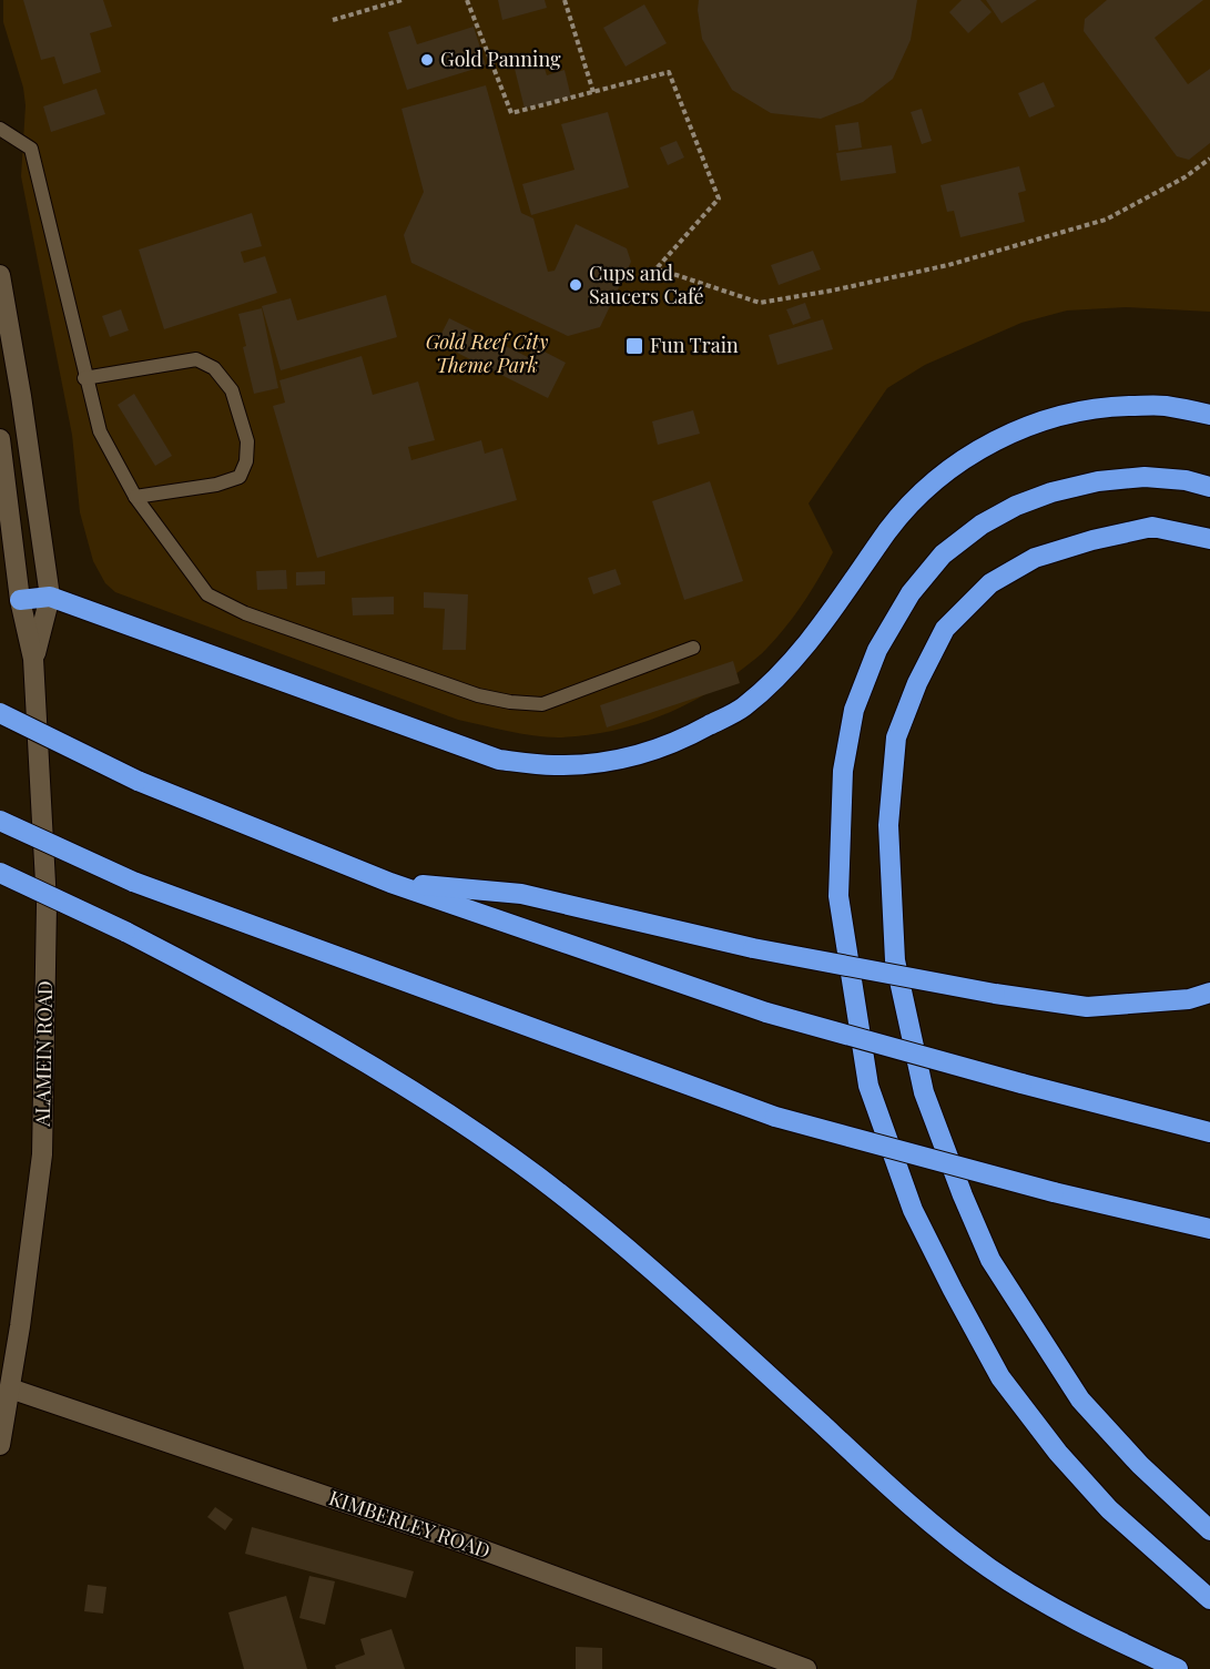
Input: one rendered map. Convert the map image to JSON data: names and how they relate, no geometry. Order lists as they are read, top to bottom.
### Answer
{
  "streets": {
    "main road": ["ALAMEIN ROAD", "KIMBERLEY ROAD"]
  },
  "crossings": [
    ["ALAMEIN ROAD", "KIMBERLEY ROAD"]
  ],
  "parks": ["Gold Reef City Theme Park"],
  "places": {
    "other": ["Gold Panning", "Cups and Saucers Café"],
    "transit": ["Fun Train"]
  }
}
